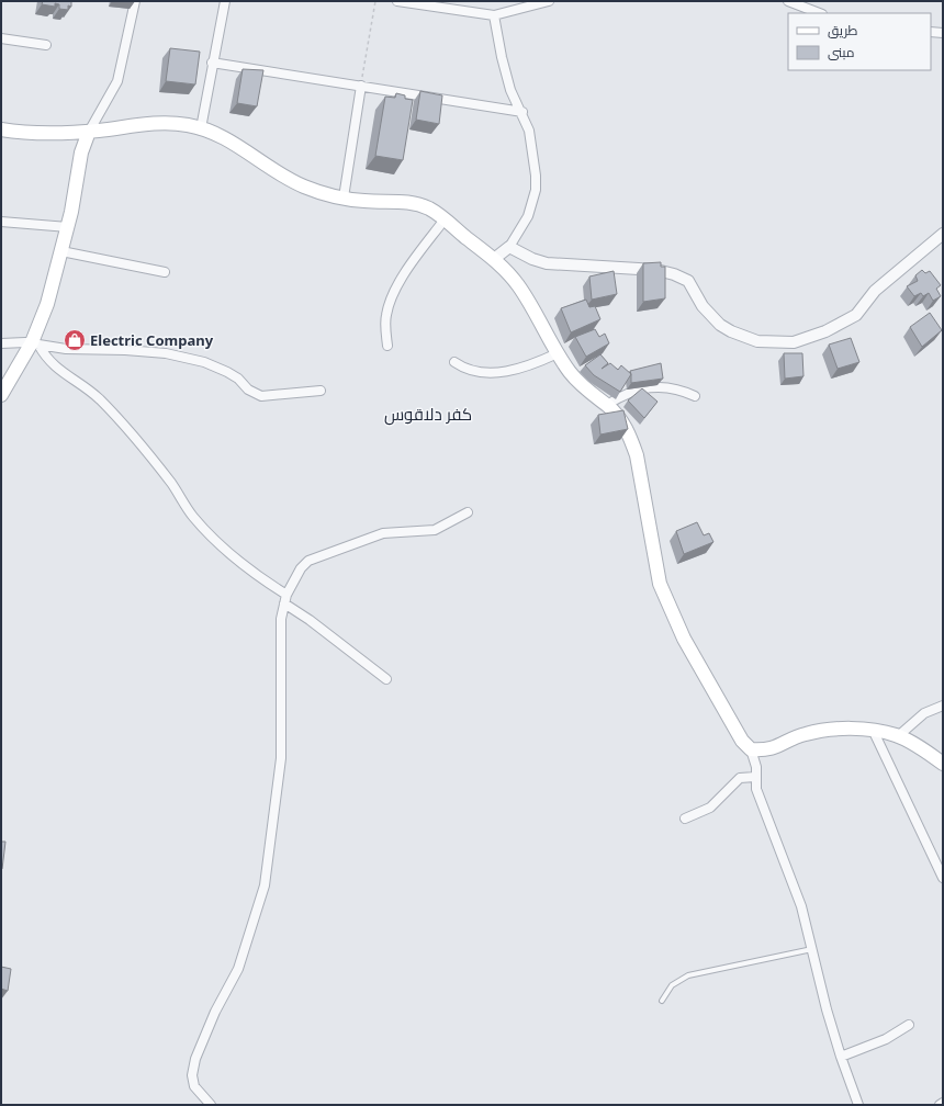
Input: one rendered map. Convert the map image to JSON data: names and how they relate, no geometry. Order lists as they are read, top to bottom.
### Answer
{
  "districts": ["كفر دلاقوس"],
  "places": {
    "shop": ["Electric Company"]
  },
  "legend": ["طريق", "مبنى"]
}
